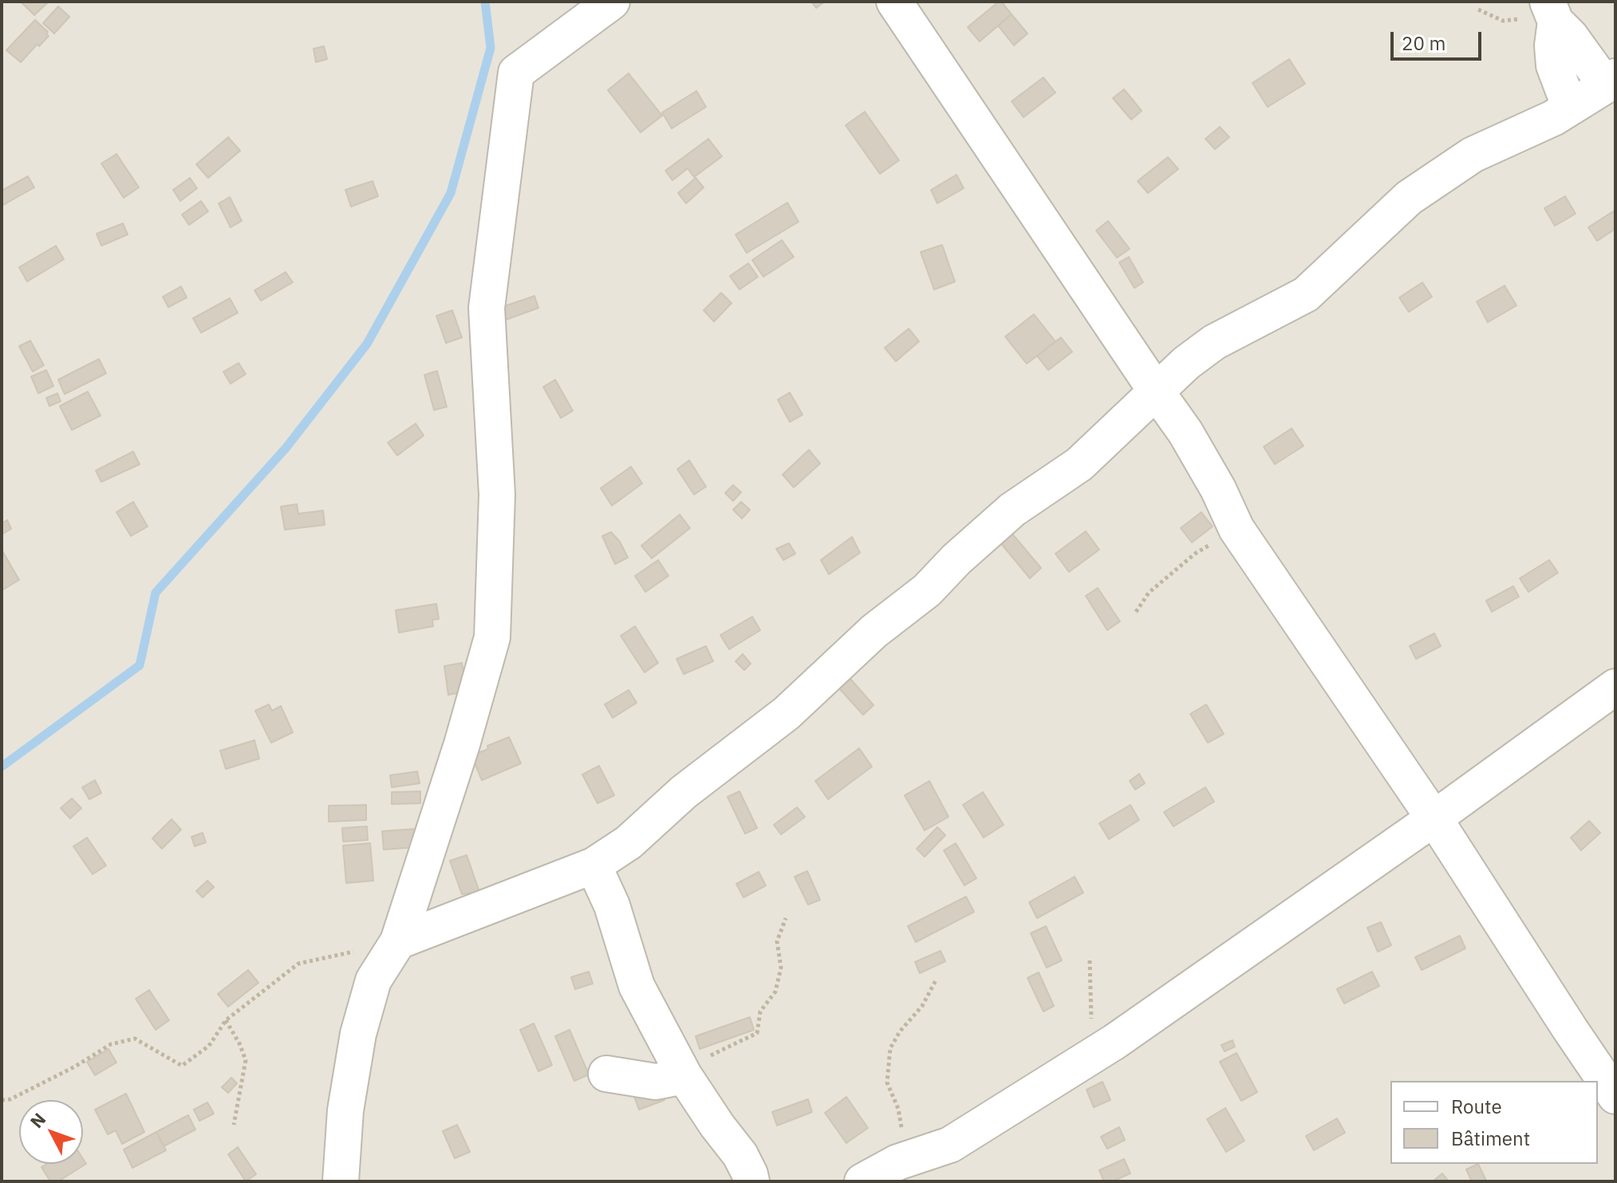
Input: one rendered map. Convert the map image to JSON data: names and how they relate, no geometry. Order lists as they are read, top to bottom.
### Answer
{
  "legend": ["Route", "Bâtiment"],
  "scale_bar": "20 m",
  "north": "top left"
}
